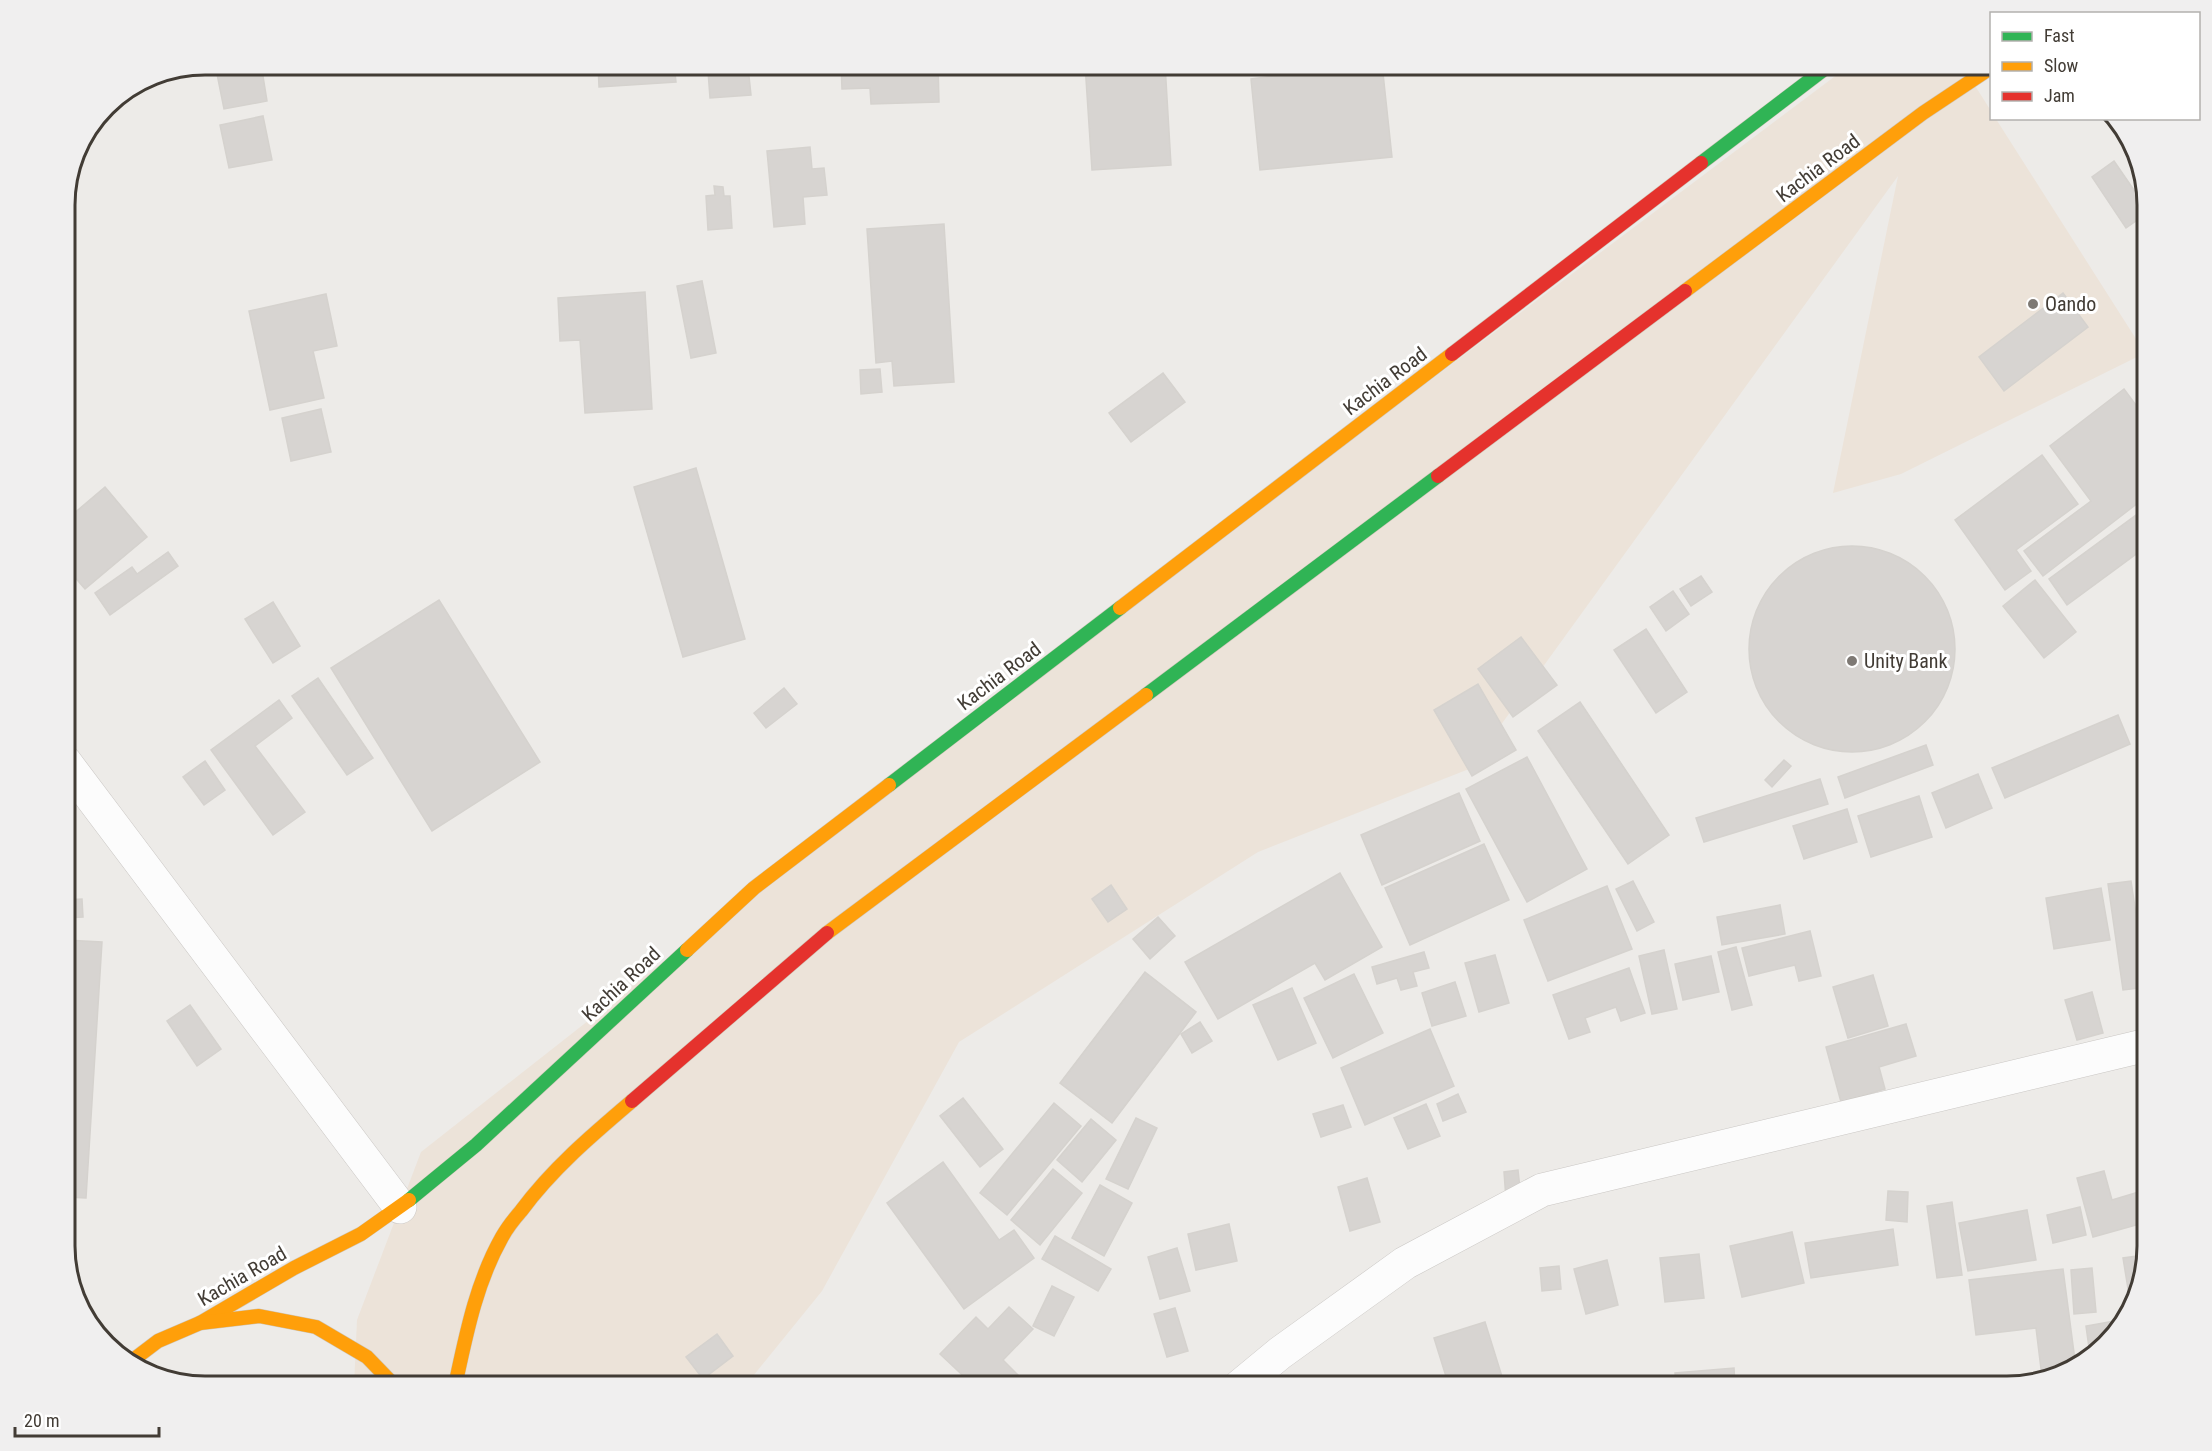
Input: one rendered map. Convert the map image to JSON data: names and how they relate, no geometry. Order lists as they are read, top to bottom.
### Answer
{
  "streets": {
    "main road": ["Kachia Road"]
  },
  "places": ["Oando", "Unity Bank"],
  "legend": ["Fast", "Slow", "Jam"],
  "scale_bar": "20 m"
}
